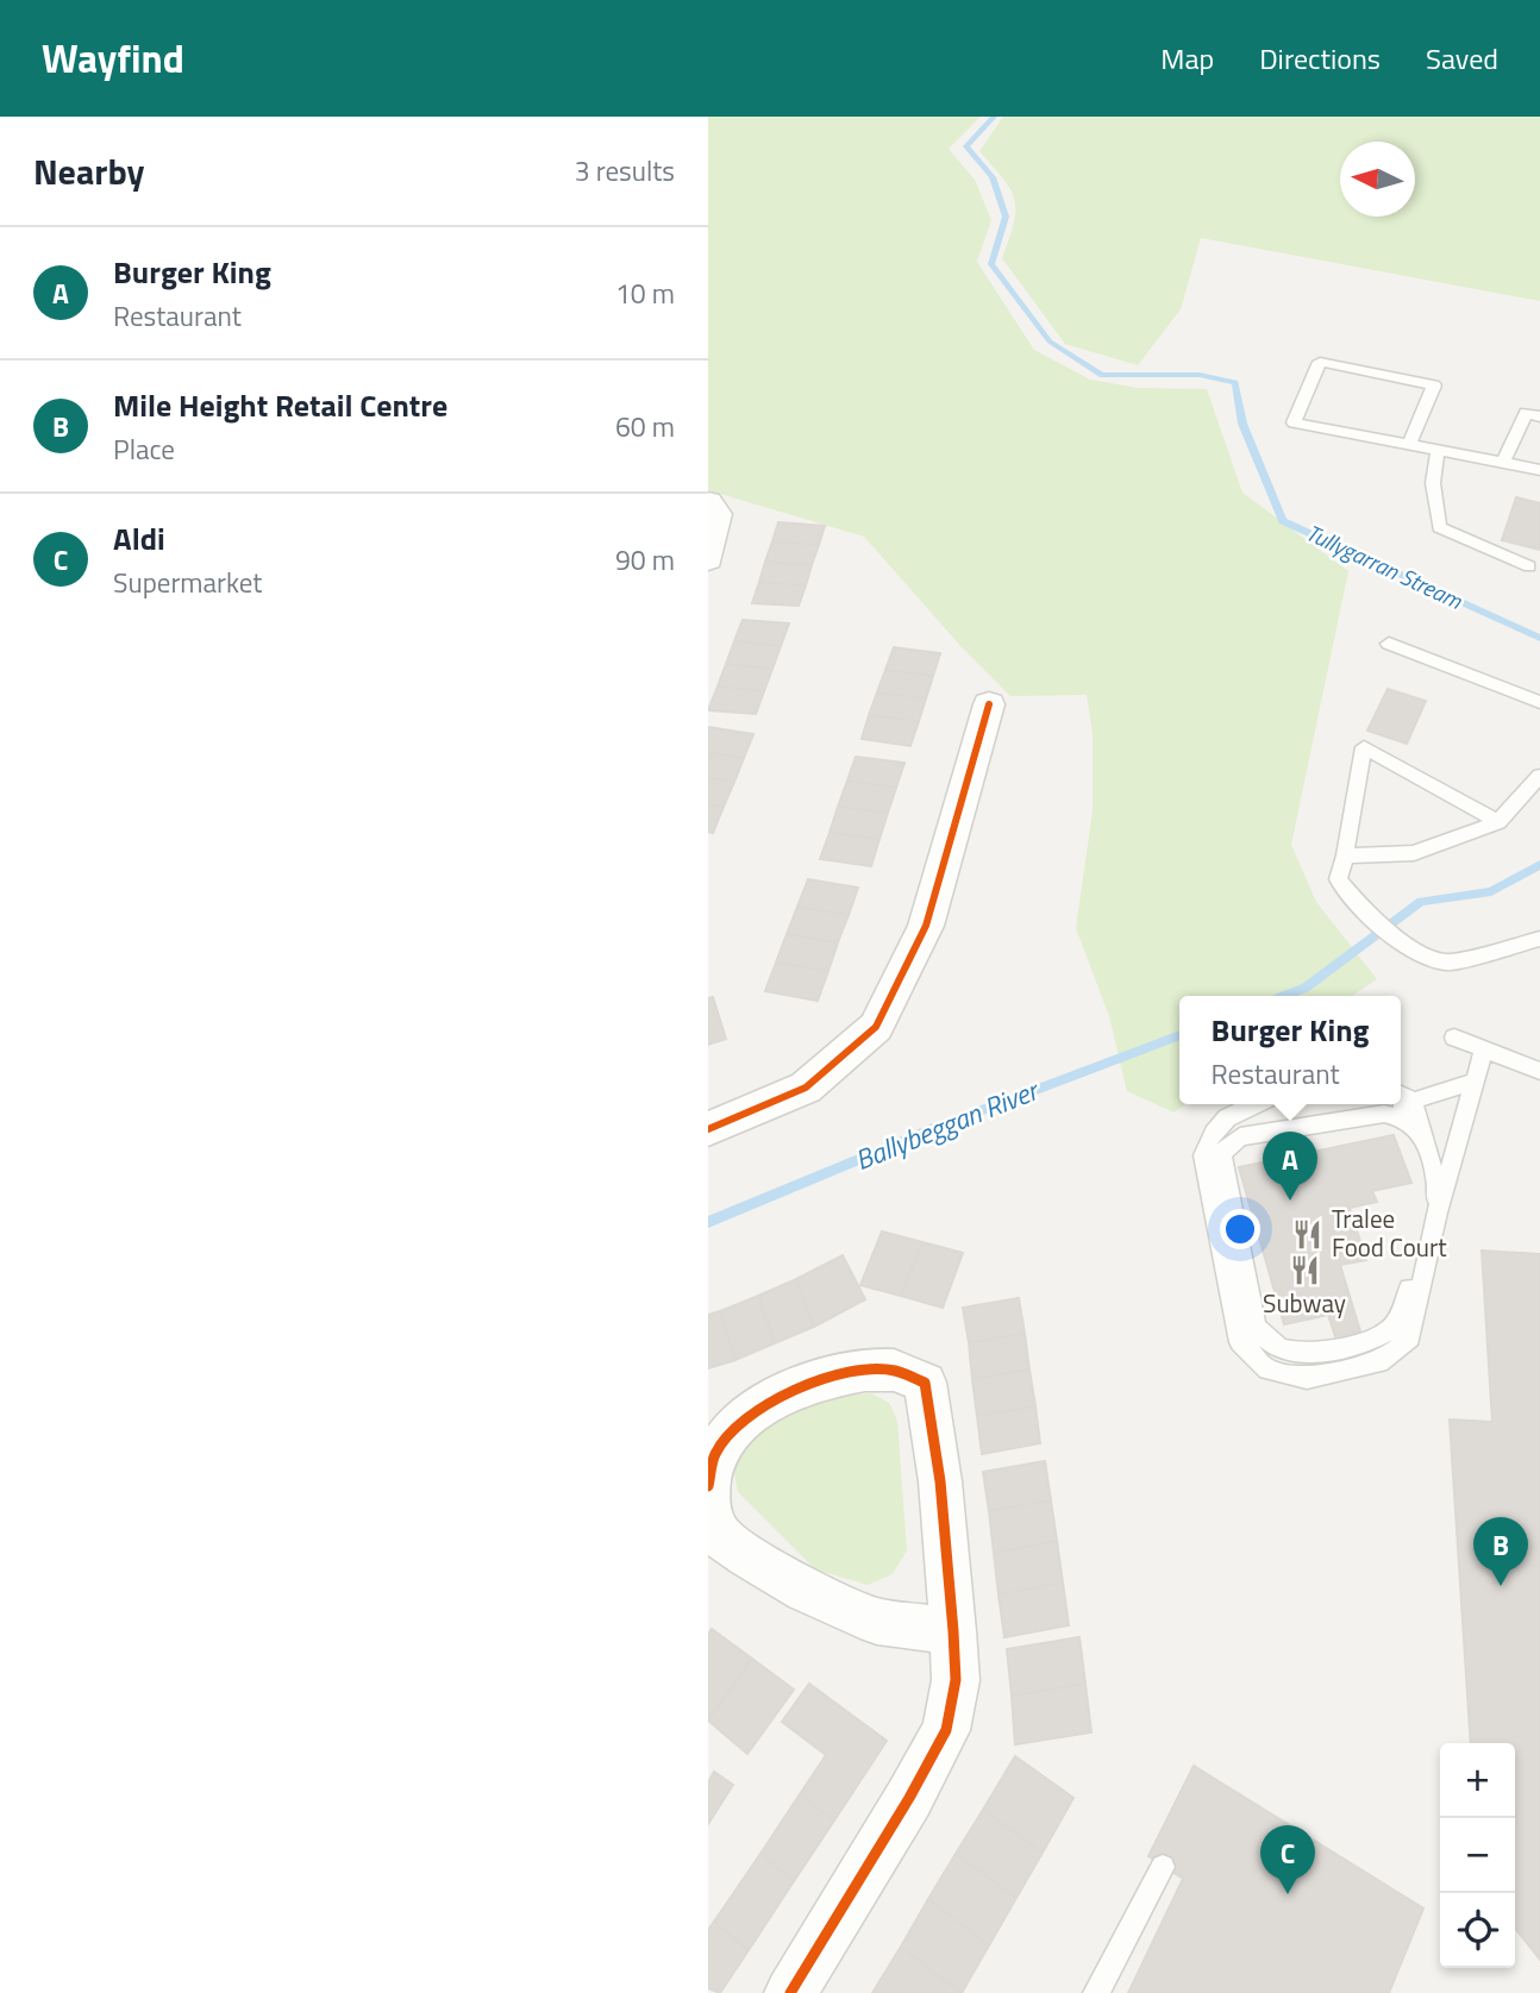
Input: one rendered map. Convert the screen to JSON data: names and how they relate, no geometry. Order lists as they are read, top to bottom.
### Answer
{
  "water": ["Tullygarran Stream", "Ballybeggan River"],
  "places": {
    "restaurant": ["Tralee Food Court", "Subway"]
  },
  "north": "left",
  "page": {
    "header": "Wayfind",
    "nav": ["Map", "Directions", "Saved"],
    "heading": ["Nearby", "3 results"],
    "list": [
      {
        "mark": "A",
        "name": "Burger King",
        "note": "Restaurant",
        "value": "10 m"
      },
      {
        "mark": "B",
        "name": "Mile Height Retail Centre",
        "note": "Place",
        "value": "60 m"
      },
      {
        "mark": "C",
        "name": "Aldi",
        "note": "Supermarket",
        "value": "90 m"
      }
    ],
    "popup": ["Burger King", "Restaurant"],
    "pins": ["A", "B", "C"],
    "map_buttons": ["+", "−"]
  }
}
